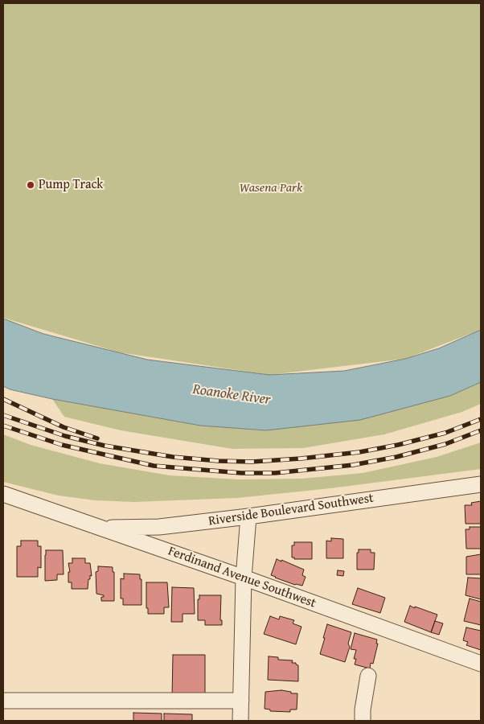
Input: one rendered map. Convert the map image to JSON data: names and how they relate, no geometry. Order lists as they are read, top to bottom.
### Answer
{
  "streets": {
    "street": ["Riverside Boulevard Southwest", "Ferdinand Avenue Southwest"]
  },
  "crossings": [
    ["Riverside Boulevard Southwest", "Ferdinand Avenue Southwest"]
  ],
  "water": ["Roanoke River"],
  "parks": ["Wasena Park"],
  "places": ["Pump Track"]
}
